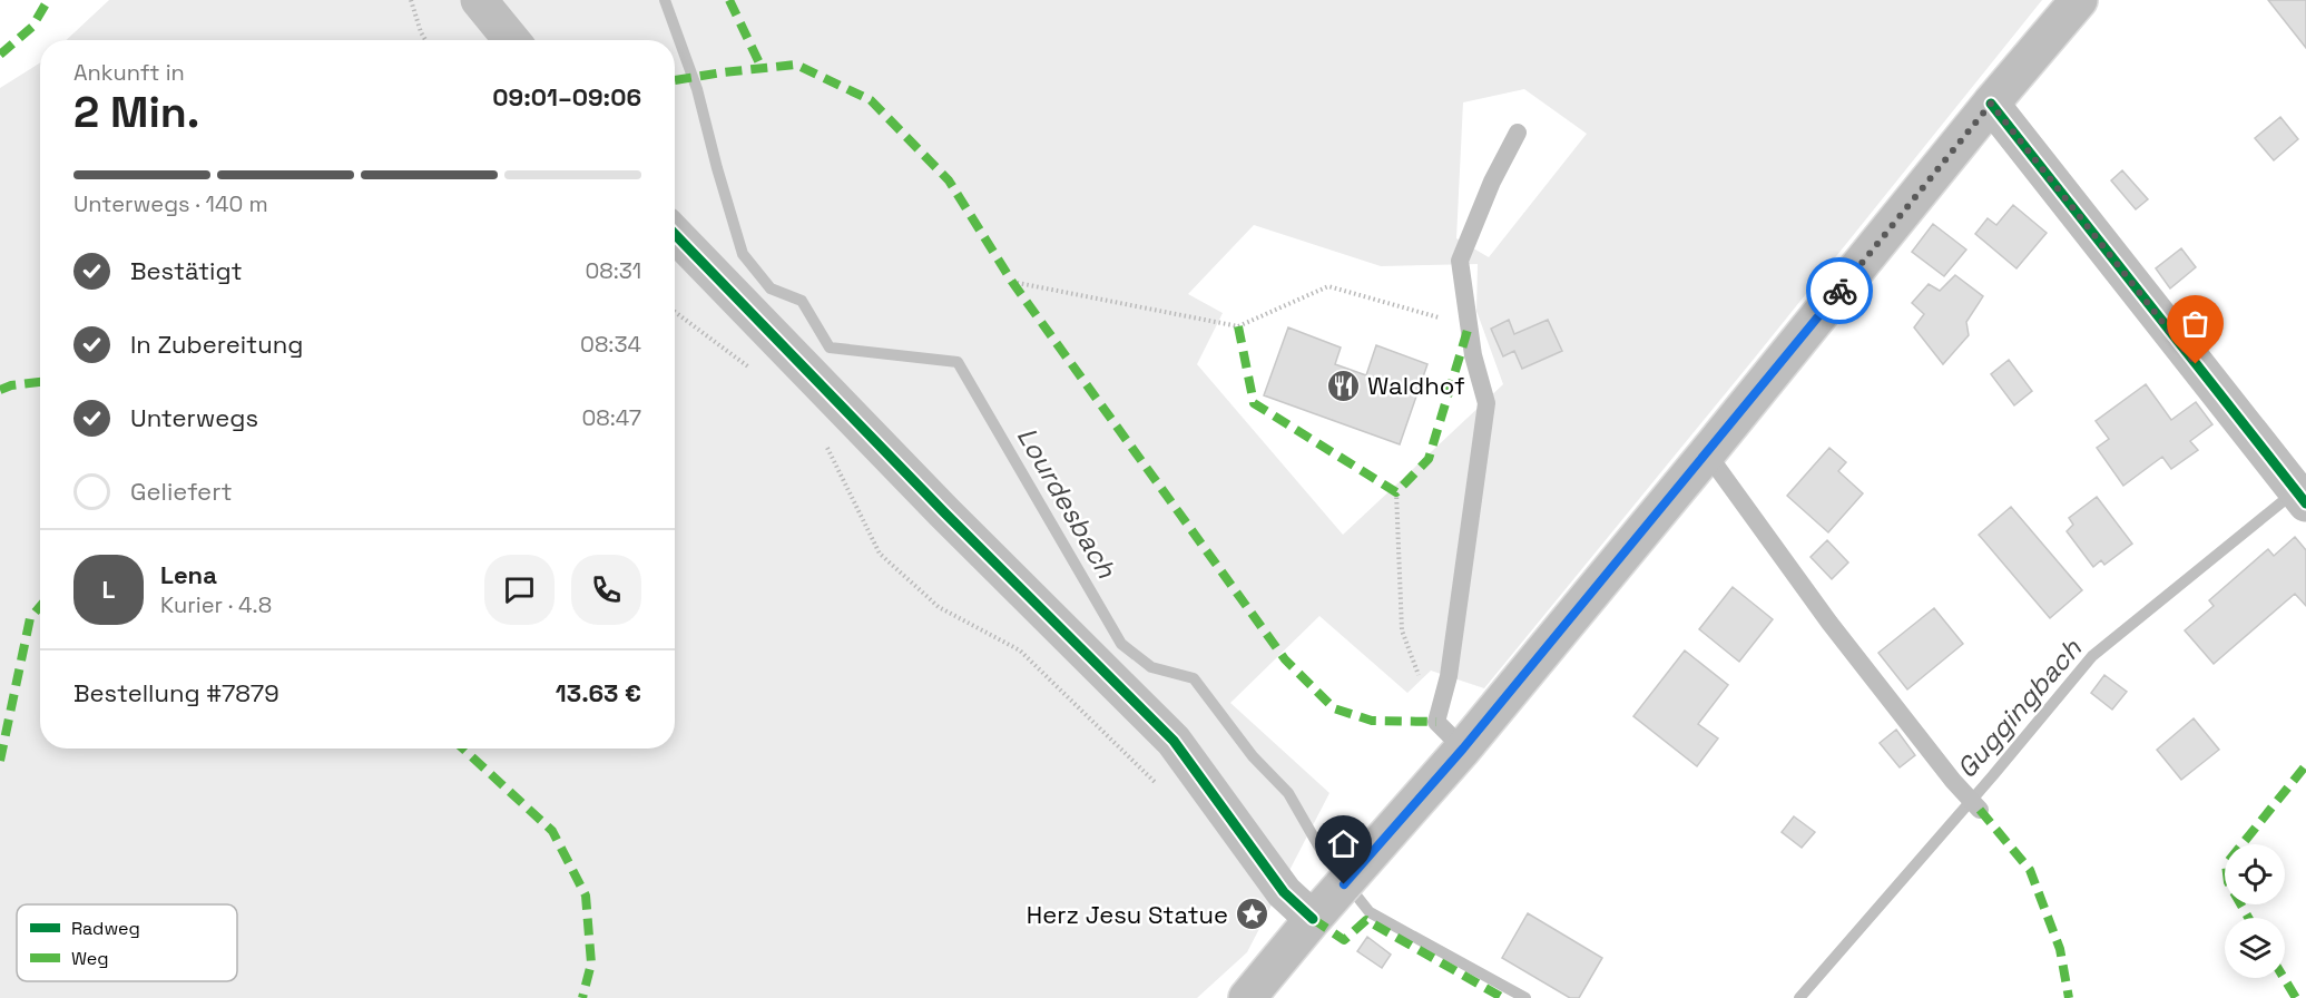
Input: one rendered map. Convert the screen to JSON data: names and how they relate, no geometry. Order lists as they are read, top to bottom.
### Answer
{
  "water": ["Lourdesbach", "Guggingbach"],
  "places": {
    "restaurant": ["Waldhof"],
    "place": ["Herz Jesu Statue"]
  },
  "legend": ["Radweg", "Weg"],
  "page": {
    "heading": ["2 Min.", "Ankunft in", "09:01–09:06"],
    "panel": [
      "Lena",
      "Kurier · 4.8",
      "Bestellung #7879",
      "13.63 €"
    ],
    "bar": "Unterwegs · 140 m",
    "list": [
      ["Bestätigt", "08:31"],
      ["In Zubereitung", "08:34"],
      ["Unterwegs", "08:47"],
      "Geliefert"
    ],
    "round": "L"
  }
}
